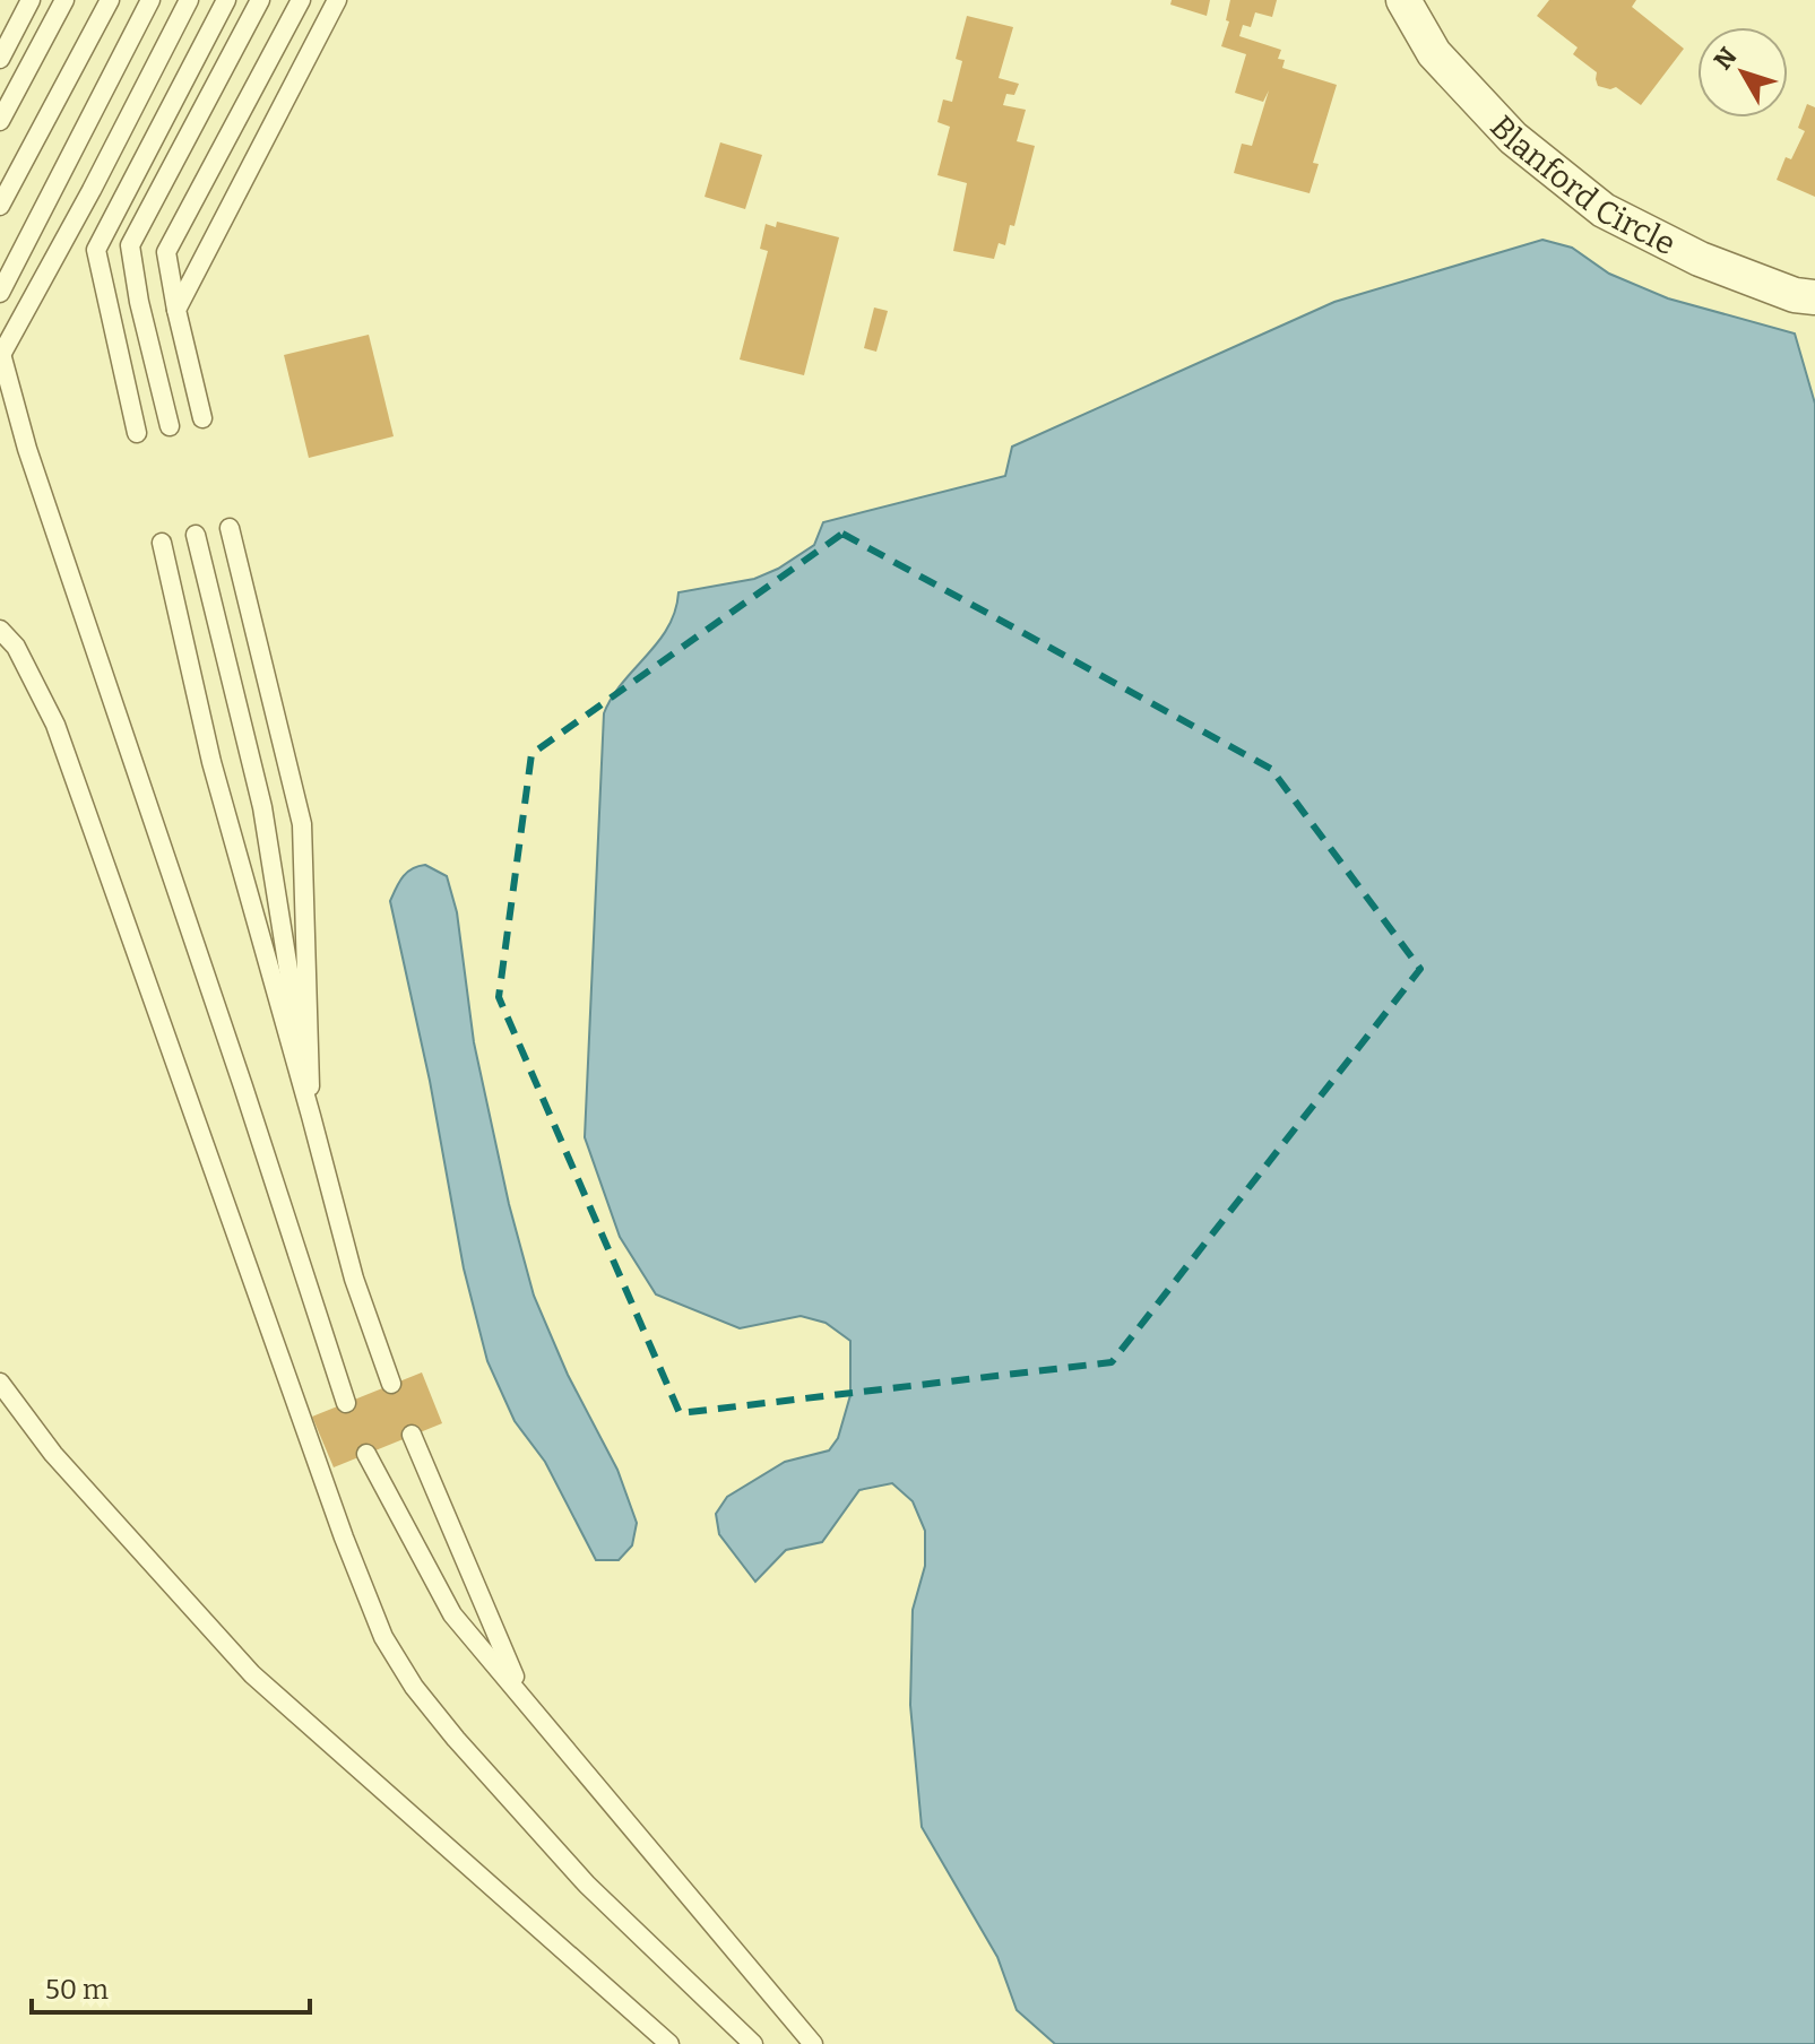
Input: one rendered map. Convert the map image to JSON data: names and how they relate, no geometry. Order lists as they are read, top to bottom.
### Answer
{
  "streets": {
    "street": ["Blanford Circle"]
  },
  "scale_bar": "50 m",
  "north": "top left"
}
